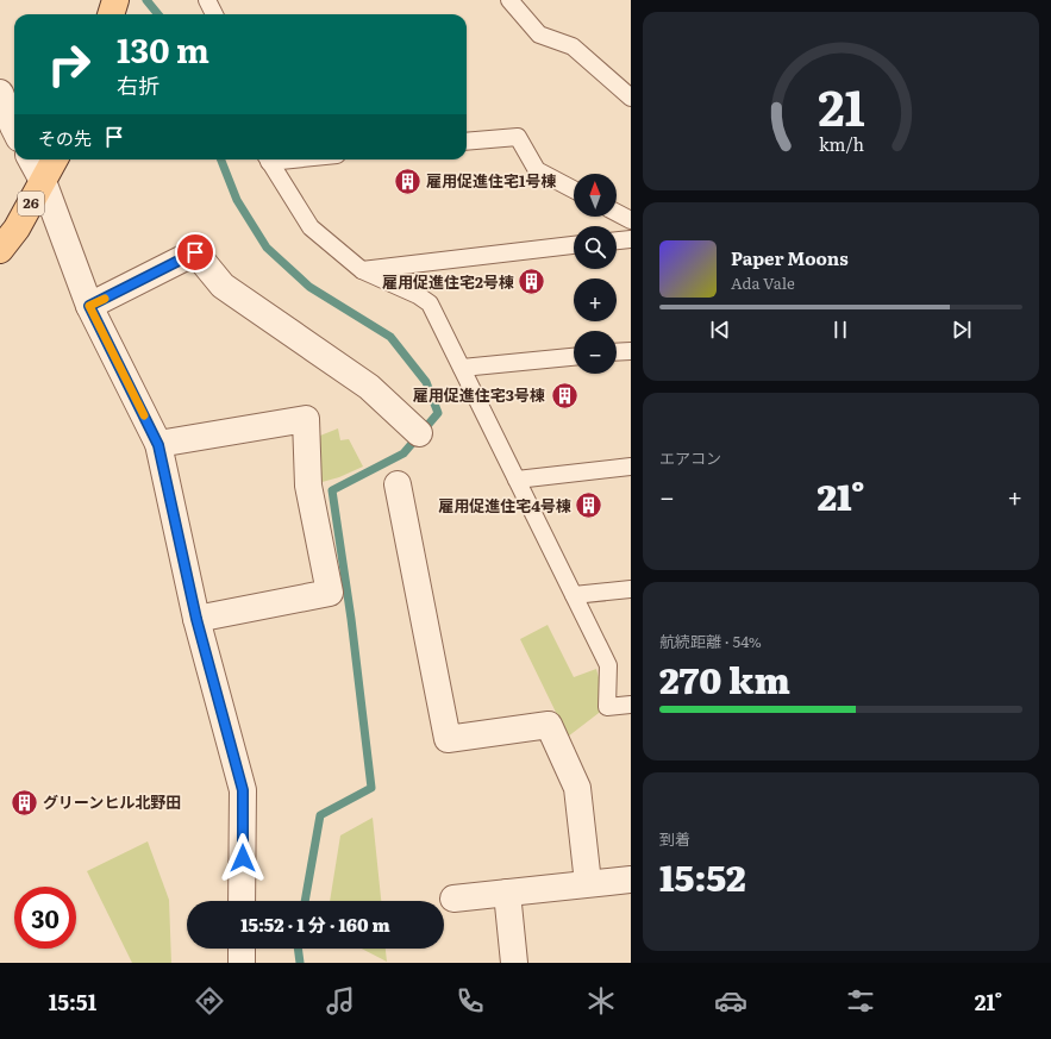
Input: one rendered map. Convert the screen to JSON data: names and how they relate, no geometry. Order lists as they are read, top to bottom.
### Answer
{
  "streets": {
    "main road": ["26"]
  },
  "places": {
    "building": [
      "雇用促進住宅1号棟",
      "雇用促進住宅2号棟",
      "雇用促進住宅3号棟",
      "雇用促進住宅4号棟",
      "グリーンヒル北野田"
    ]
  },
  "north": "top",
  "page": {
    "turn": ["130 m", "右折"],
    "then": "その先",
    "map_buttons": ["+", "−"],
    "song": ["Paper Moons", "Ada Vale"],
    "tile": [
      "エアコン",
      ["航続距離 · 54%", "270 km"],
      ["到着", "15:52"]
    ],
    "heat": ["−", "21°", "+"],
    "limit": "30",
    "trip": "15:52 · 1 分 · 160 m",
    "tabs": ["15:51", "21°"],
    "gauge": ["21", "km/h"]
  }
}
